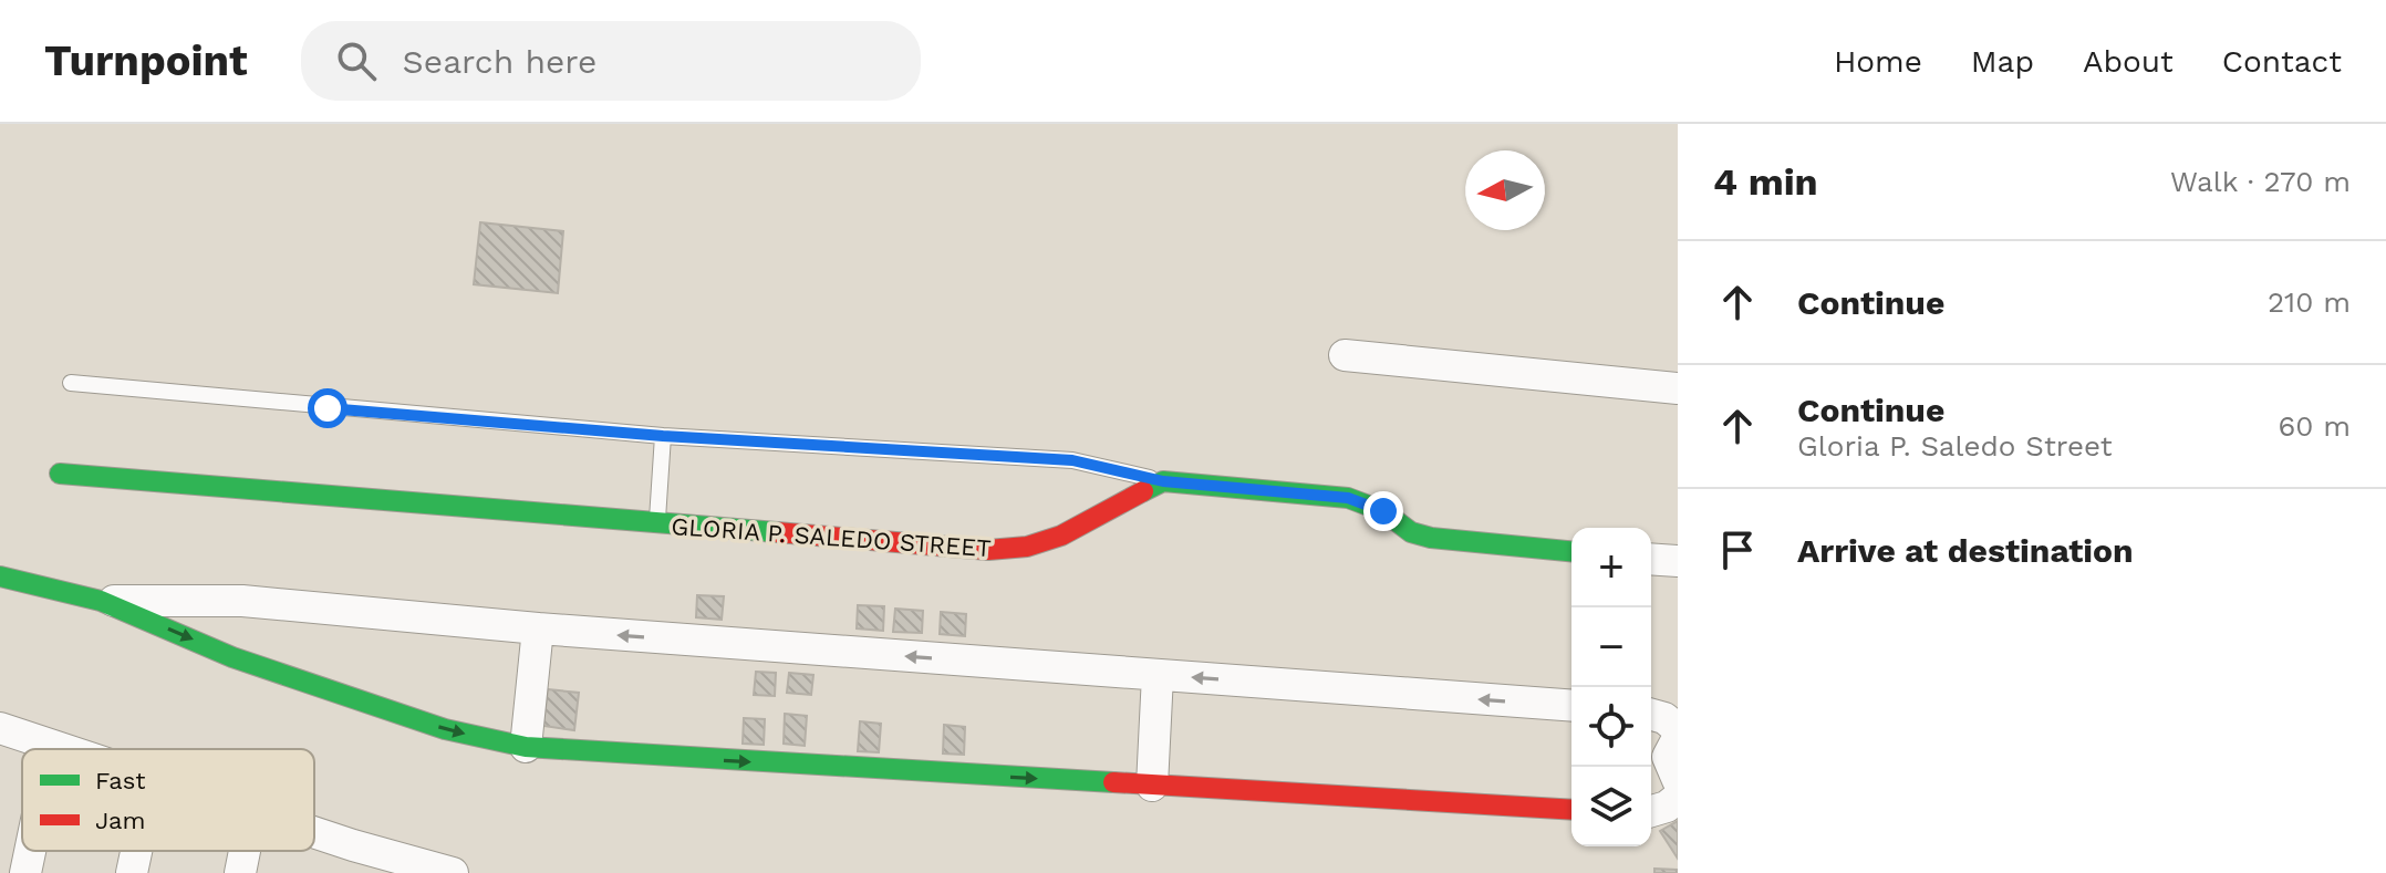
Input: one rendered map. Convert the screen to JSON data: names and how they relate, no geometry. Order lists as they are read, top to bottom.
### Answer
{
  "streets": {
    "street": ["GLORIA P. SALEDO STREET"]
  },
  "legend": ["Fast", "Jam"],
  "north": "left",
  "page": {
    "header": "Turnpoint",
    "search": "Search here",
    "nav": [
      "Home",
      "Map",
      "About",
      "Contact"
    ],
    "heading": ["4 min", "Walk · 270 m"],
    "list": [
      ["Continue", "210 m"],
      ["Continue", "Gloria P. Saledo Street", "60 m"],
      "Arrive at destination"
    ],
    "map_buttons": ["+", "−"]
  }
}
